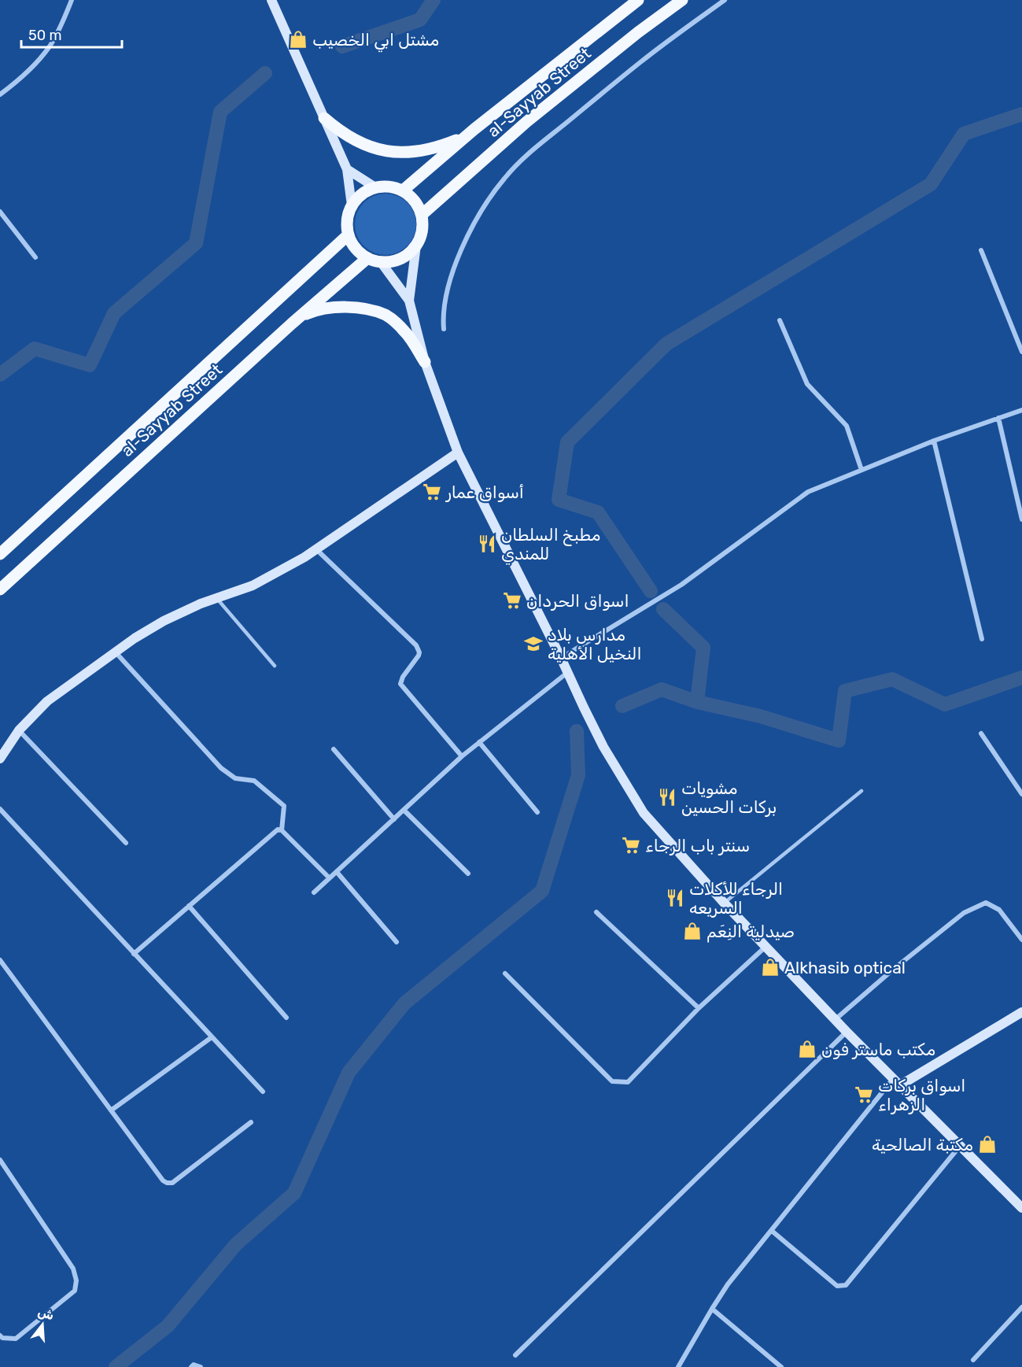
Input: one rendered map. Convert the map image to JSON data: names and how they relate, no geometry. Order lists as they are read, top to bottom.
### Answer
{
  "streets": {
    "main road": ["al-Sayyab Street"]
  },
  "places": {
    "shop": [
      "مشتل ابي الخصيب",
      "صيدلية النِعَم",
      "Alkhasib optical",
      "مكتب ماستر فون",
      "مكتبة الصالحية"
    ],
    "supermarket": [
      "أسواق عمار",
      "اسواق الحردان",
      "سنتر باب الرجاء",
      "اسواق بركات الزهراء"
    ],
    "restaurant": ["مطبخ السلطان للمندي", "مشويات بركات الحسين", "الرجاء للأكلات السريعه"],
    "school or university": ["مدارس بلاد النخيل الأهلية"]
  },
  "scale_bar": "50 m",
  "north": "top"
}
